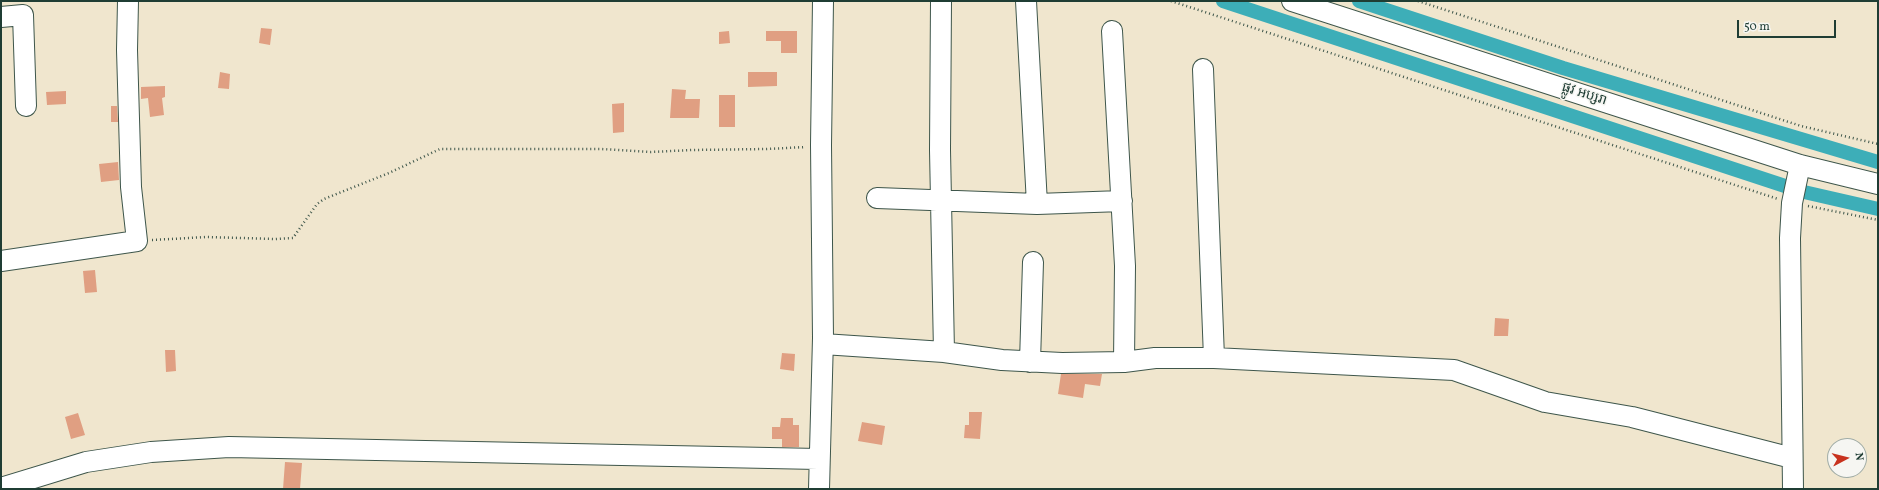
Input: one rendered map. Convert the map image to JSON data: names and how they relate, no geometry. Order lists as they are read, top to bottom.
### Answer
{
  "streets": {
    "street": ["ផ្លូវ អប្សរា"]
  },
  "scale_bar": "50 m",
  "north": "right"
}
